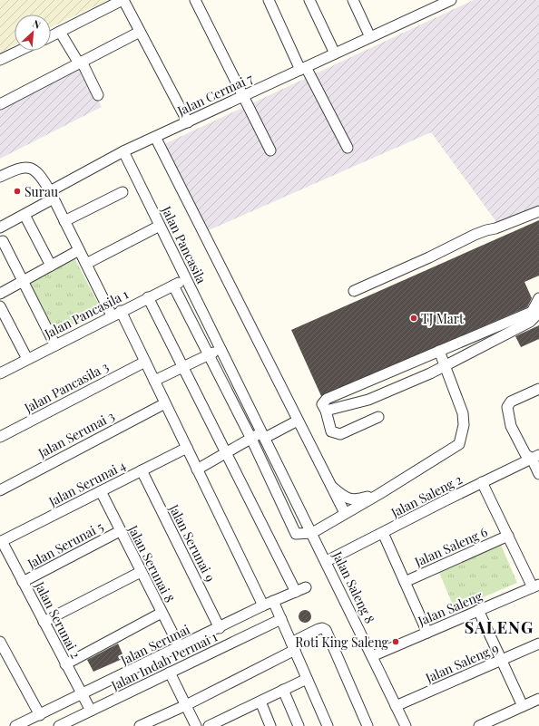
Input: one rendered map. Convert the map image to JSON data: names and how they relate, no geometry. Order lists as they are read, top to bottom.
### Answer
{
  "streets": {
    "street": [
      "Jalan Cermai 7",
      "Jalan Pancasila",
      "Jalan Pancasila 1",
      "Jalan Pancasila 3",
      "Jalan Serunai 3",
      "Jalan Serunai 4",
      "Jalan Saleng 2",
      "Jalan Serunai 9",
      "Jalan Serunai 5",
      "Jalan Saleng 6",
      "Jalan Serunai 8",
      "Jalan Saleng 8",
      "Jalan Saleng",
      "Jalan Serunai 2",
      "Jalan Serunai",
      "Jalan Indah Permai 1",
      "Jalan Saleng 9"
    ]
  },
  "crossings": [
    ["Jalan Cermai 7", "Jalan Pancasila"],
    ["Jalan Pancasila", "Jalan Pancasila 1"],
    ["Jalan Pancasila", "Jalan Saleng 8"],
    ["Jalan Serunai 4", "Jalan Serunai 9"],
    ["Jalan Serunai 4", "Jalan Serunai 8"],
    ["Jalan Serunai 4", "Jalan Serunai 2"],
    ["Jalan Saleng 2", "Jalan Saleng 8"],
    ["Jalan Serunai 9", "Jalan Serunai"],
    ["Jalan Serunai 5", "Jalan Serunai 8"],
    ["Jalan Serunai 5", "Jalan Serunai 2"],
    ["Jalan Serunai 8", "Jalan Serunai"],
    ["Jalan Saleng 8", "Jalan Saleng"],
    ["Jalan Saleng 8", "Jalan Saleng 9"],
    ["Jalan Serunai 2", "Jalan Serunai"],
    ["Jalan Serunai 2", "Jalan Indah Permai 1"]
  ],
  "districts": ["SALENG"],
  "places": ["Surau", "TJ Mart", "Roti King Saleng"],
  "north": "top right"
}
